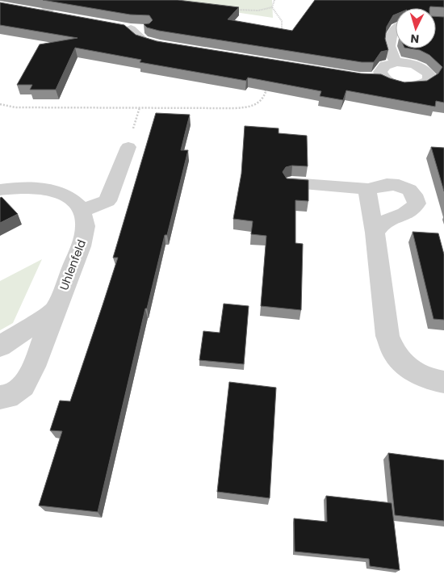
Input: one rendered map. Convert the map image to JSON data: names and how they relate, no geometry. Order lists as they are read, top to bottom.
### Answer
{
  "streets": {
    "street": ["Uhlenfeld"]
  },
  "north": "bottom"
}
